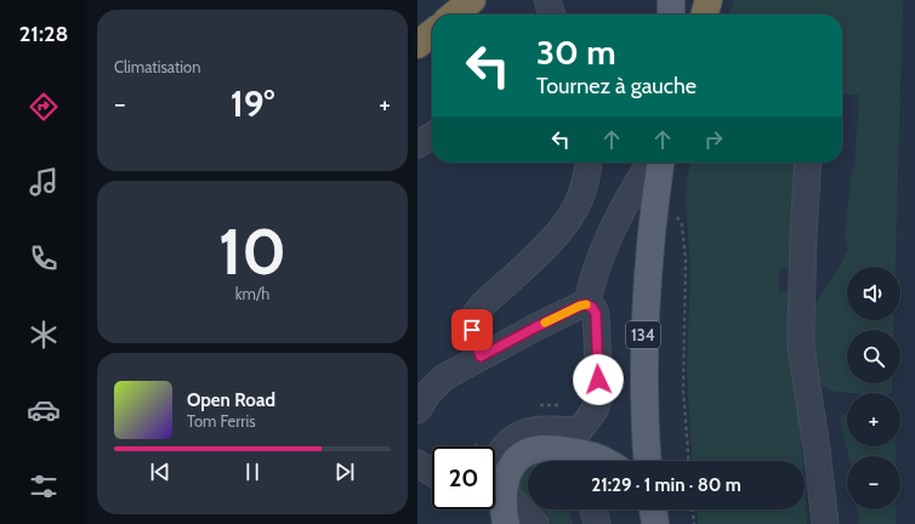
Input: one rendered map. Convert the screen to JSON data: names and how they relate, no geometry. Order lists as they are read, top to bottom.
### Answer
{
  "streets": {
    "main road": ["134"]
  },
  "page": {
    "tabs": "21:28",
    "tile": [
      "Climatisation",
      ["10", "km/h"]
    ],
    "turn": ["30 m", "Tournez à gauche"],
    "heat": ["−", "19°", "+"],
    "map_buttons": ["+", "−"],
    "song": ["Open Road", "Tom Ferris"],
    "limit": "20",
    "trip": "21:29 · 1 min · 80 m"
  }
}
